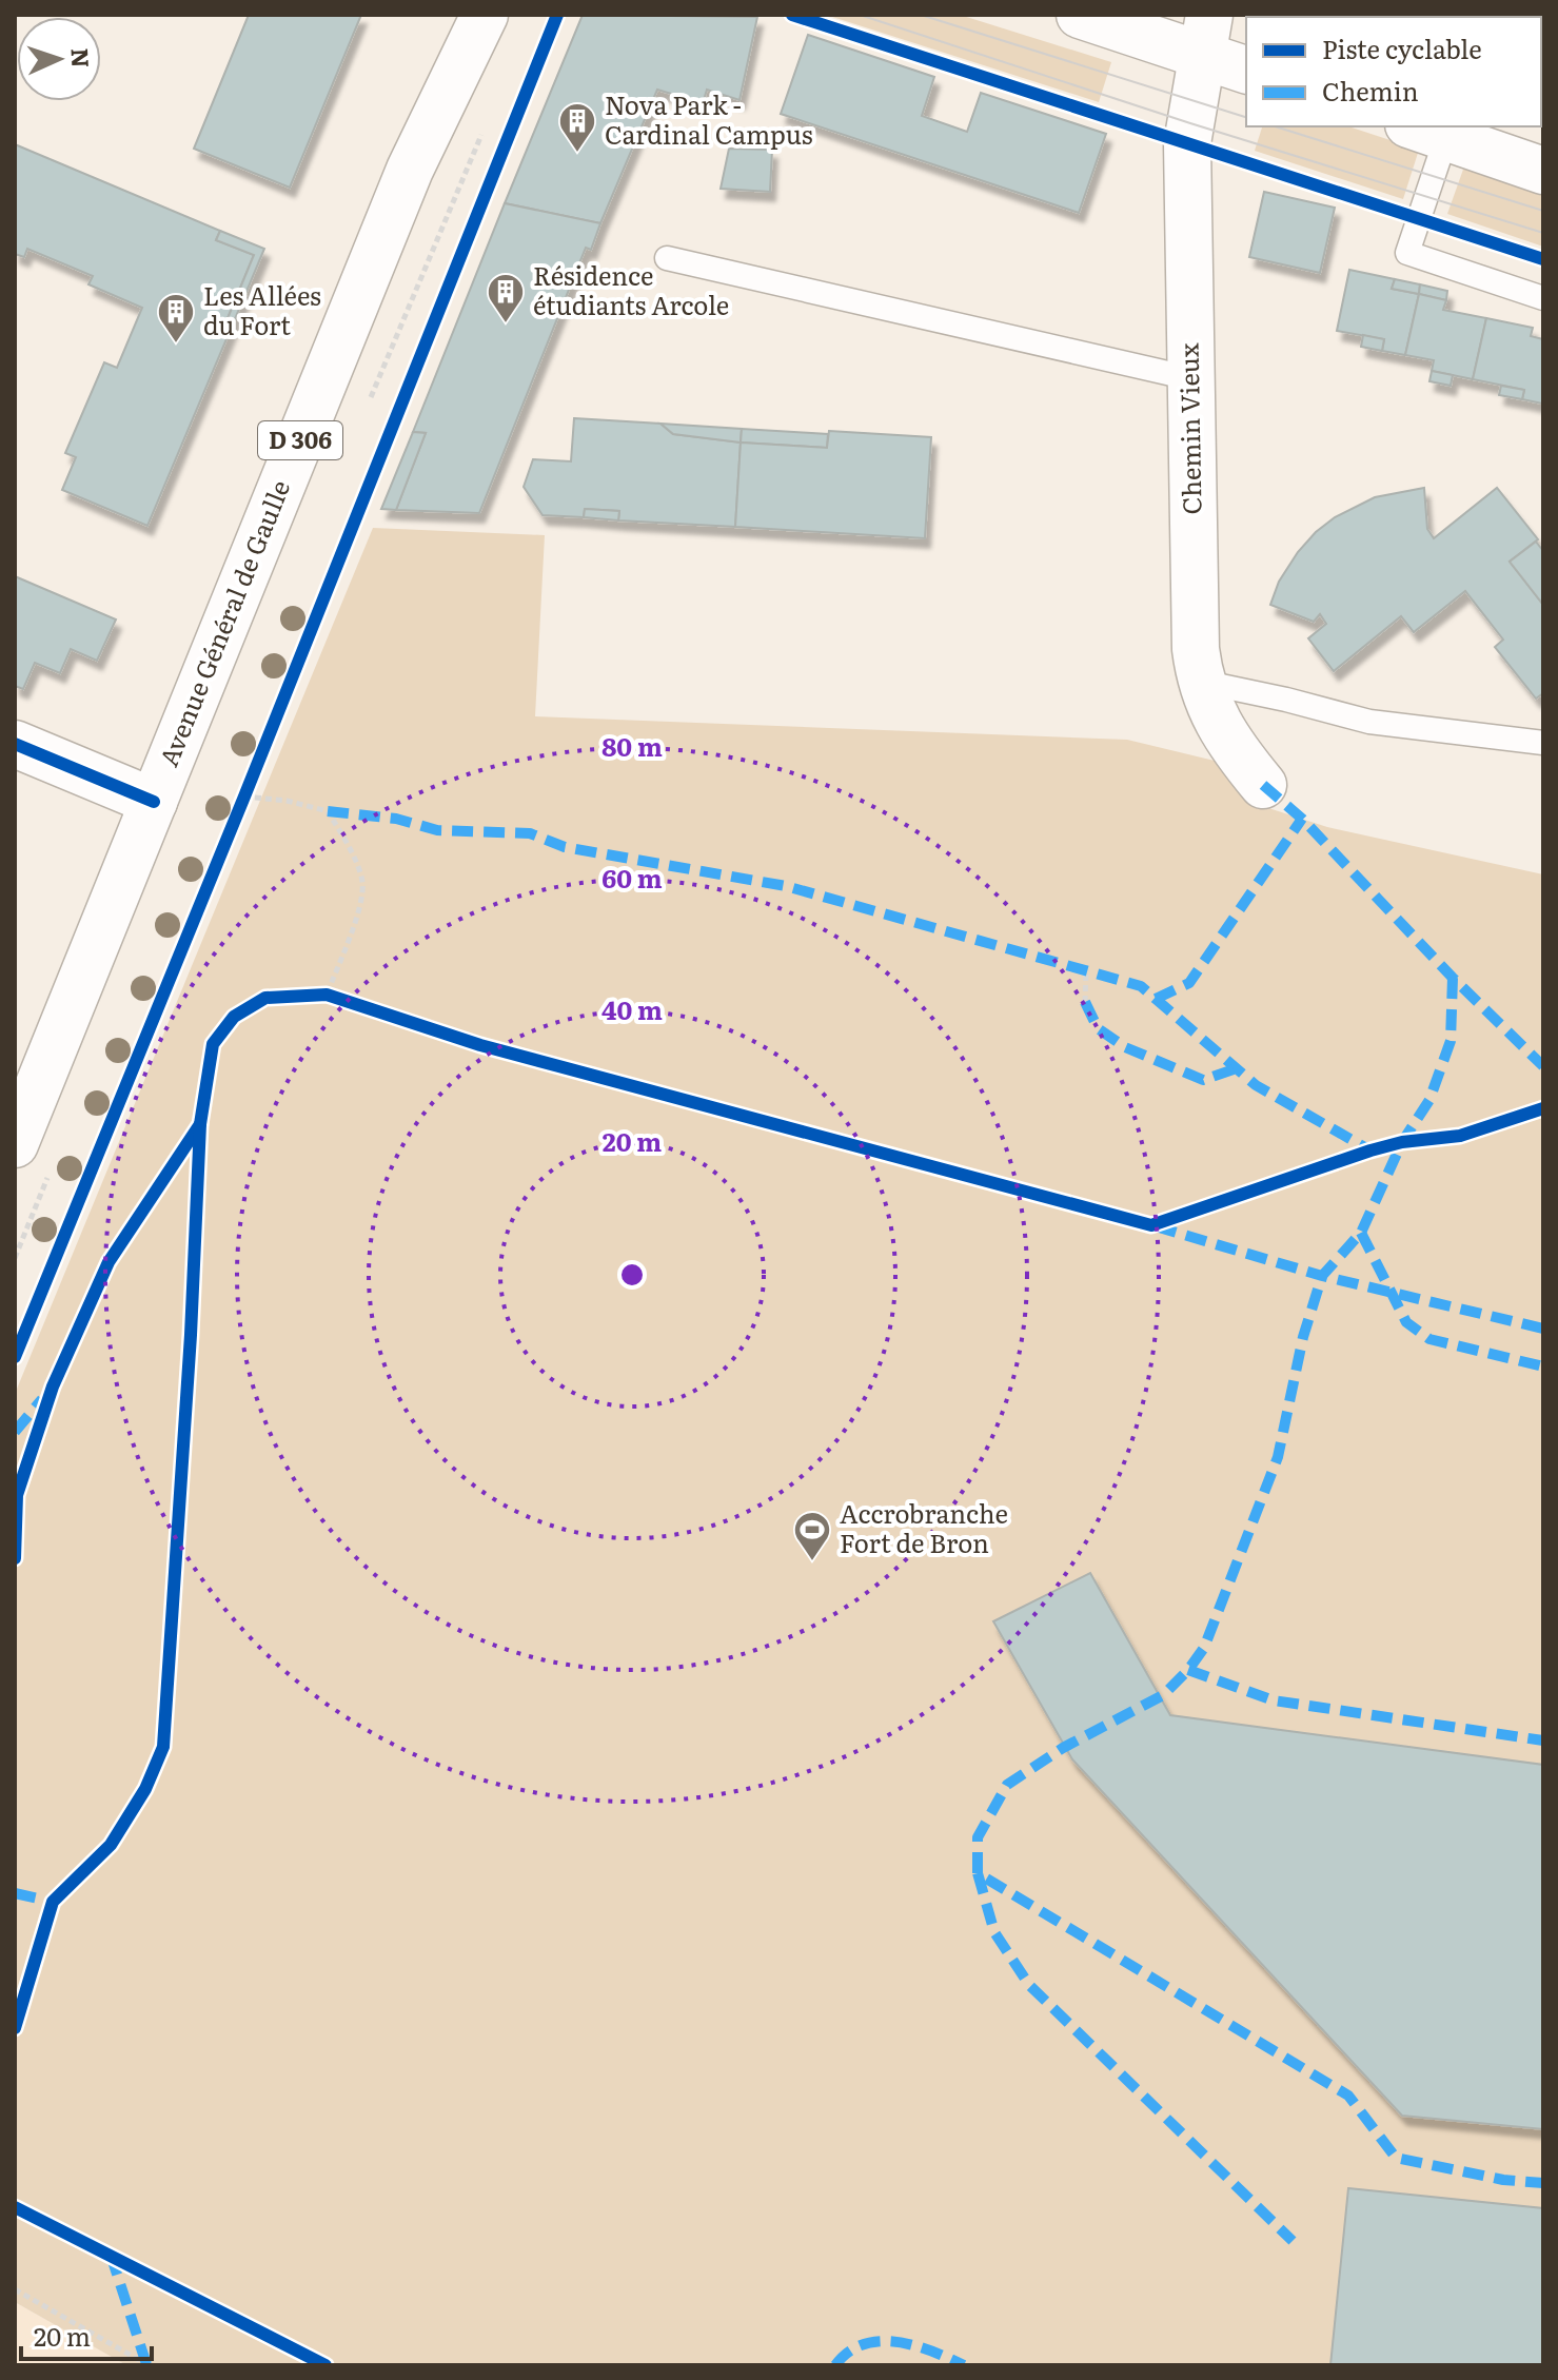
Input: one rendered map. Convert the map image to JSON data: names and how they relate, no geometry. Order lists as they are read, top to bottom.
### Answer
{
  "streets": {
    "main road": ["Chemin Vieux", "D 306", "Avenue Général de Gaulle"]
  },
  "places": {
    "building": ["Nova Park - Cardinal Campus", "Résidence étudiants Arcole", "Les Allées du Fort"],
    "sports": ["Accrobranche Fort de Bron"]
  },
  "legend": ["Piste cyclable", "Chemin"],
  "scale_bar": "20 m",
  "north": "right",
  "rings": [
    "80 m",
    "60 m",
    "40 m",
    "20 m"
  ]
}
